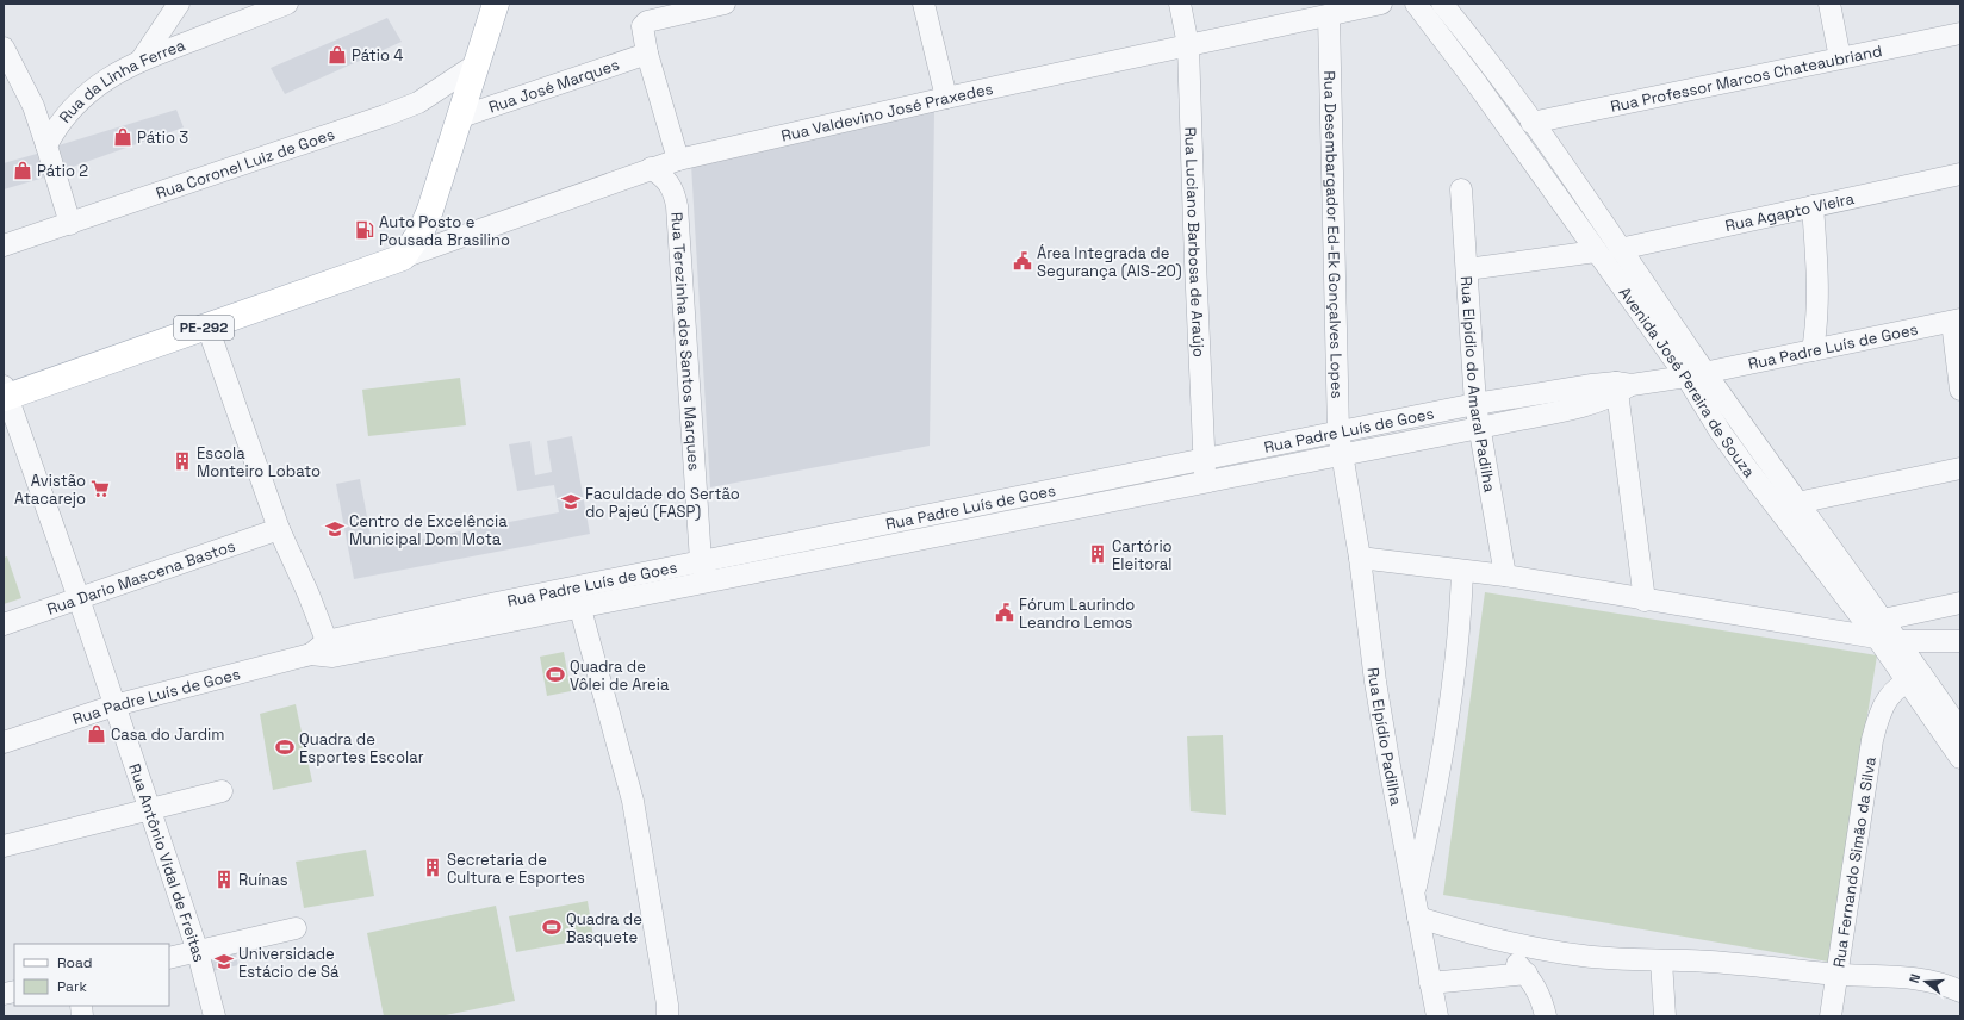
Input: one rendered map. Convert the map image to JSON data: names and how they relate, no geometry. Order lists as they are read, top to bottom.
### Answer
{
  "streets": {
    "main road": ["PE-292"],
    "street": [
      "Rua Professor Marcos Chateaubriand",
      "Rua da Linha Ferrea",
      "Rua José Marques",
      "Rua Valdevino José Praxedes",
      "Rua Coronel Luiz de Goes",
      "Rua Agapto Vieira",
      "Rua Desembargador Ed-Ek Gonçalves Lopes",
      "Rua Luciano Barbosa de Araújo",
      "Rua Terezinha dos Santos Marques",
      "Rua Padre Luís de Goes",
      "Avenida José Pereira de Souza",
      "Rua Elpídio do Amaral Padilha",
      "Rua Dario Mascena Bastos",
      "Rua Elpídio Padilha",
      "Rua Fernando Simão da Silva",
      "Rua Antônio Vidal de Freitas"
    ]
  },
  "crossings": [
    ["Rua Professor Marcos Chateaubriand", "Avenida José Pereira de Souza"],
    ["Rua Valdevino José Praxedes", "Rua Desembargador Ed-Ek Gonçalves Lopes"],
    ["Rua Valdevino José Praxedes", "Rua Luciano Barbosa de Araújo"],
    ["Rua Valdevino José Praxedes", "PE-292"],
    ["Rua Valdevino José Praxedes", "Rua Terezinha dos Santos Marques"],
    ["Rua Agapto Vieira", "Avenida José Pereira de Souza"],
    ["Rua Desembargador Ed-Ek Gonçalves Lopes", "Rua Padre Luís de Goes"],
    ["Rua Desembargador Ed-Ek Gonçalves Lopes", "Rua Elpídio Padilha"],
    ["Rua Luciano Barbosa de Araújo", "Rua Padre Luís de Goes"],
    ["PE-292", "Rua Antônio Vidal de Freitas"],
    ["Rua Terezinha dos Santos Marques", "Rua Padre Luís de Goes"],
    ["Rua Padre Luís de Goes", "Avenida José Pereira de Souza"],
    ["Rua Padre Luís de Goes", "Rua Elpídio do Amaral Padilha"],
    ["Rua Padre Luís de Goes", "Rua Elpídio Padilha"],
    ["Rua Padre Luís de Goes", "Rua Antônio Vidal de Freitas"],
    ["Avenida José Pereira de Souza", "Rua Fernando Simão da Silva"],
    ["Rua Dario Mascena Bastos", "Rua Antônio Vidal de Freitas"]
  ],
  "places": {
    "shop": [
      "Pátio 4",
      "Pátio 3",
      "Pátio 2",
      "Casa do Jardim"
    ],
    "fuel station": ["Auto Posto e Pousada Brasilino"],
    "public building": ["Área Integrada de Segurança (AIS-20)", "Fórum Laurindo Leandro Lemos"],
    "building": [
      "Escola Monteiro Lobato",
      "Cartório Eleitoral",
      "Secretaria de Cultura e Esportes",
      "Ruínas"
    ],
    "supermarket": ["Avistão Atacarejo"],
    "school or university": ["Faculdade do Sertão do Pajeú (FASP)", "Centro de Excelência Municipal Dom Mota", "Universidade Estácio de Sá"],
    "sports": ["Quadra de Vôlei de Areia", "Quadra de Esportes Escolar", "Quadra de Basquete"]
  },
  "legend": ["Road", "Park"],
  "north": "left"
}
